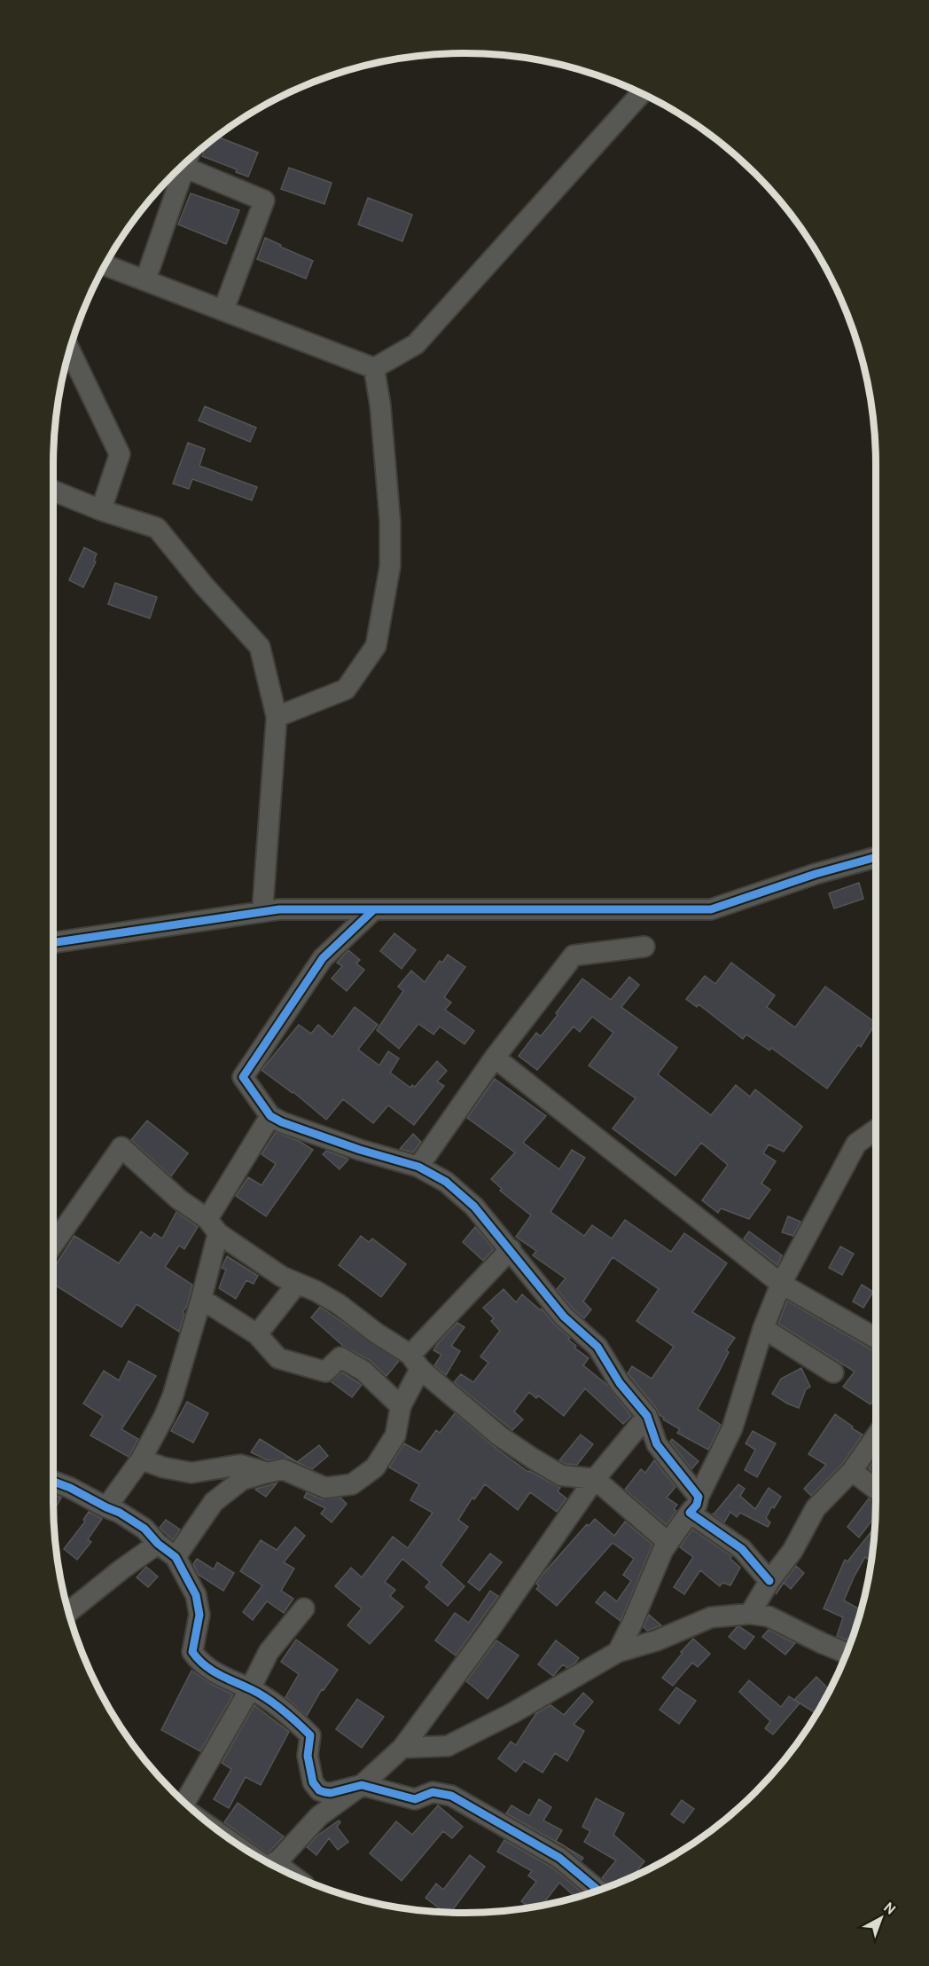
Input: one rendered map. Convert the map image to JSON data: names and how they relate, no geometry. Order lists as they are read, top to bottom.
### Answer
{
  "north": "top right"
}
